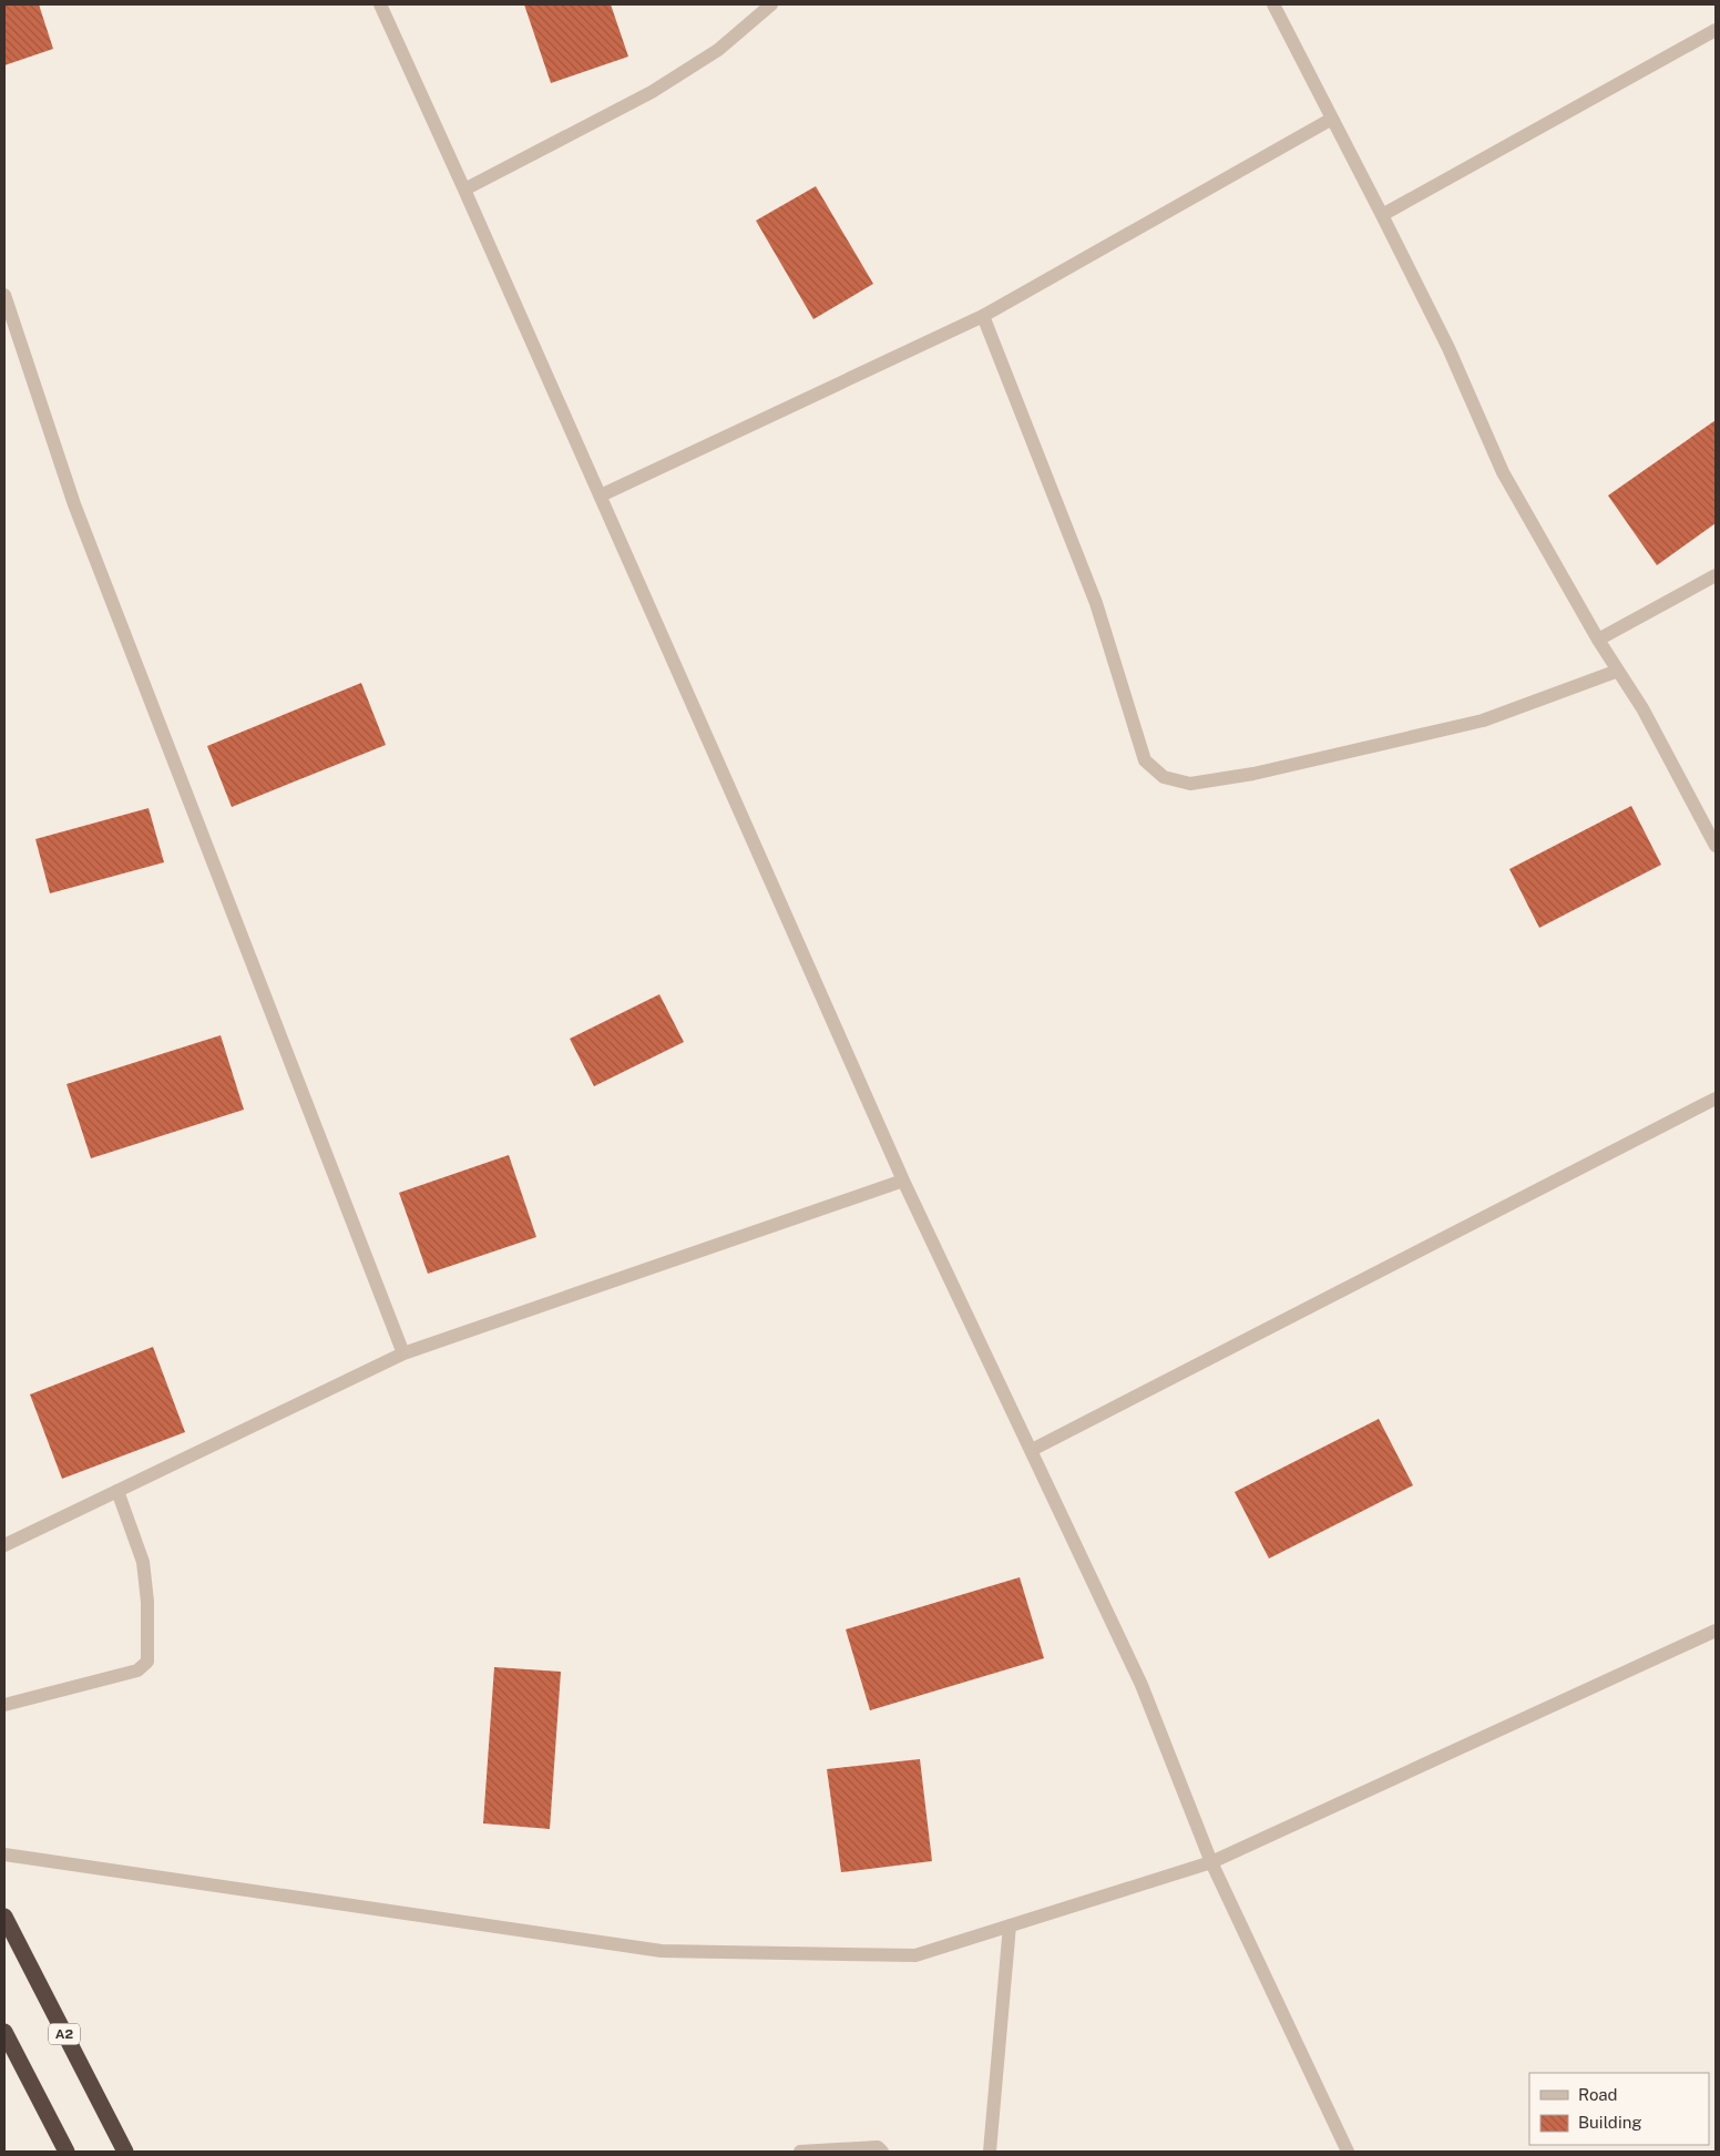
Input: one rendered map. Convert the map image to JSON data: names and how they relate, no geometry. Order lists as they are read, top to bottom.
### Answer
{
  "streets": {
    "highway": ["A2"]
  },
  "legend": ["Road", "Building"]
}
